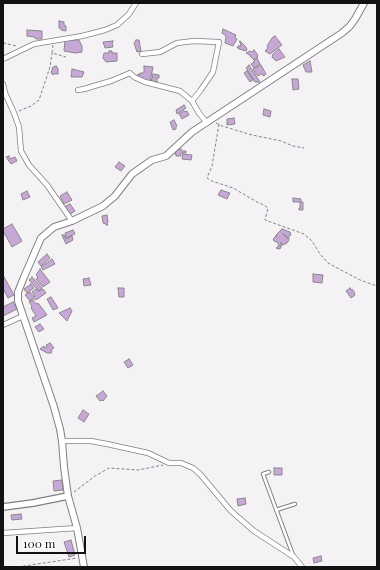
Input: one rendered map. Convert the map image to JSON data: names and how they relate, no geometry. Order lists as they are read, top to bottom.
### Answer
{
  "scale_bar": "100 m"
}
